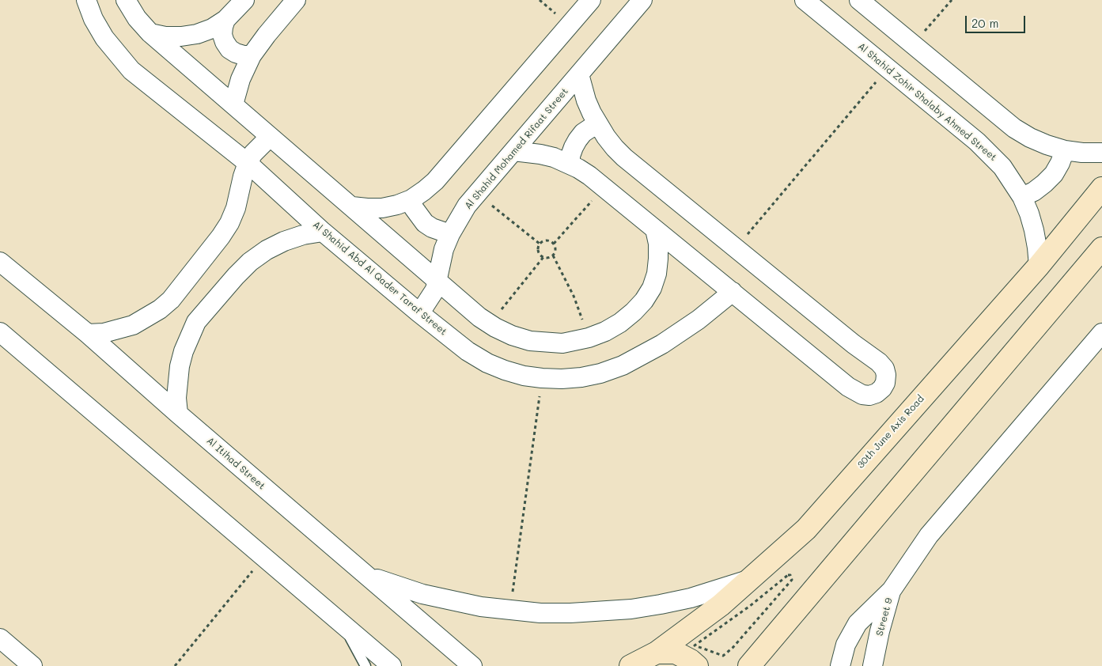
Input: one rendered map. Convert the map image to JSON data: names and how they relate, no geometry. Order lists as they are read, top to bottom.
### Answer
{
  "streets": {
    "street": [
      "Al Shahid Zohir Shalaby Ahmed Street",
      "Al Shahid Mohamed Rifaat Street",
      "Al Shahid Abd Al Qader Taraf Street",
      "30th June Axis Road",
      "Al Itihad Street",
      "Street 9"
    ]
  },
  "crossings": [
    ["Al Shahid Zohir Shalaby Ahmed Street", "30th June Axis Road"],
    ["Al Shahid Mohamed Rifaat Street", "Al Shahid Abd Al Qader Taraf Street"]
  ],
  "scale_bar": "20 m"
}
